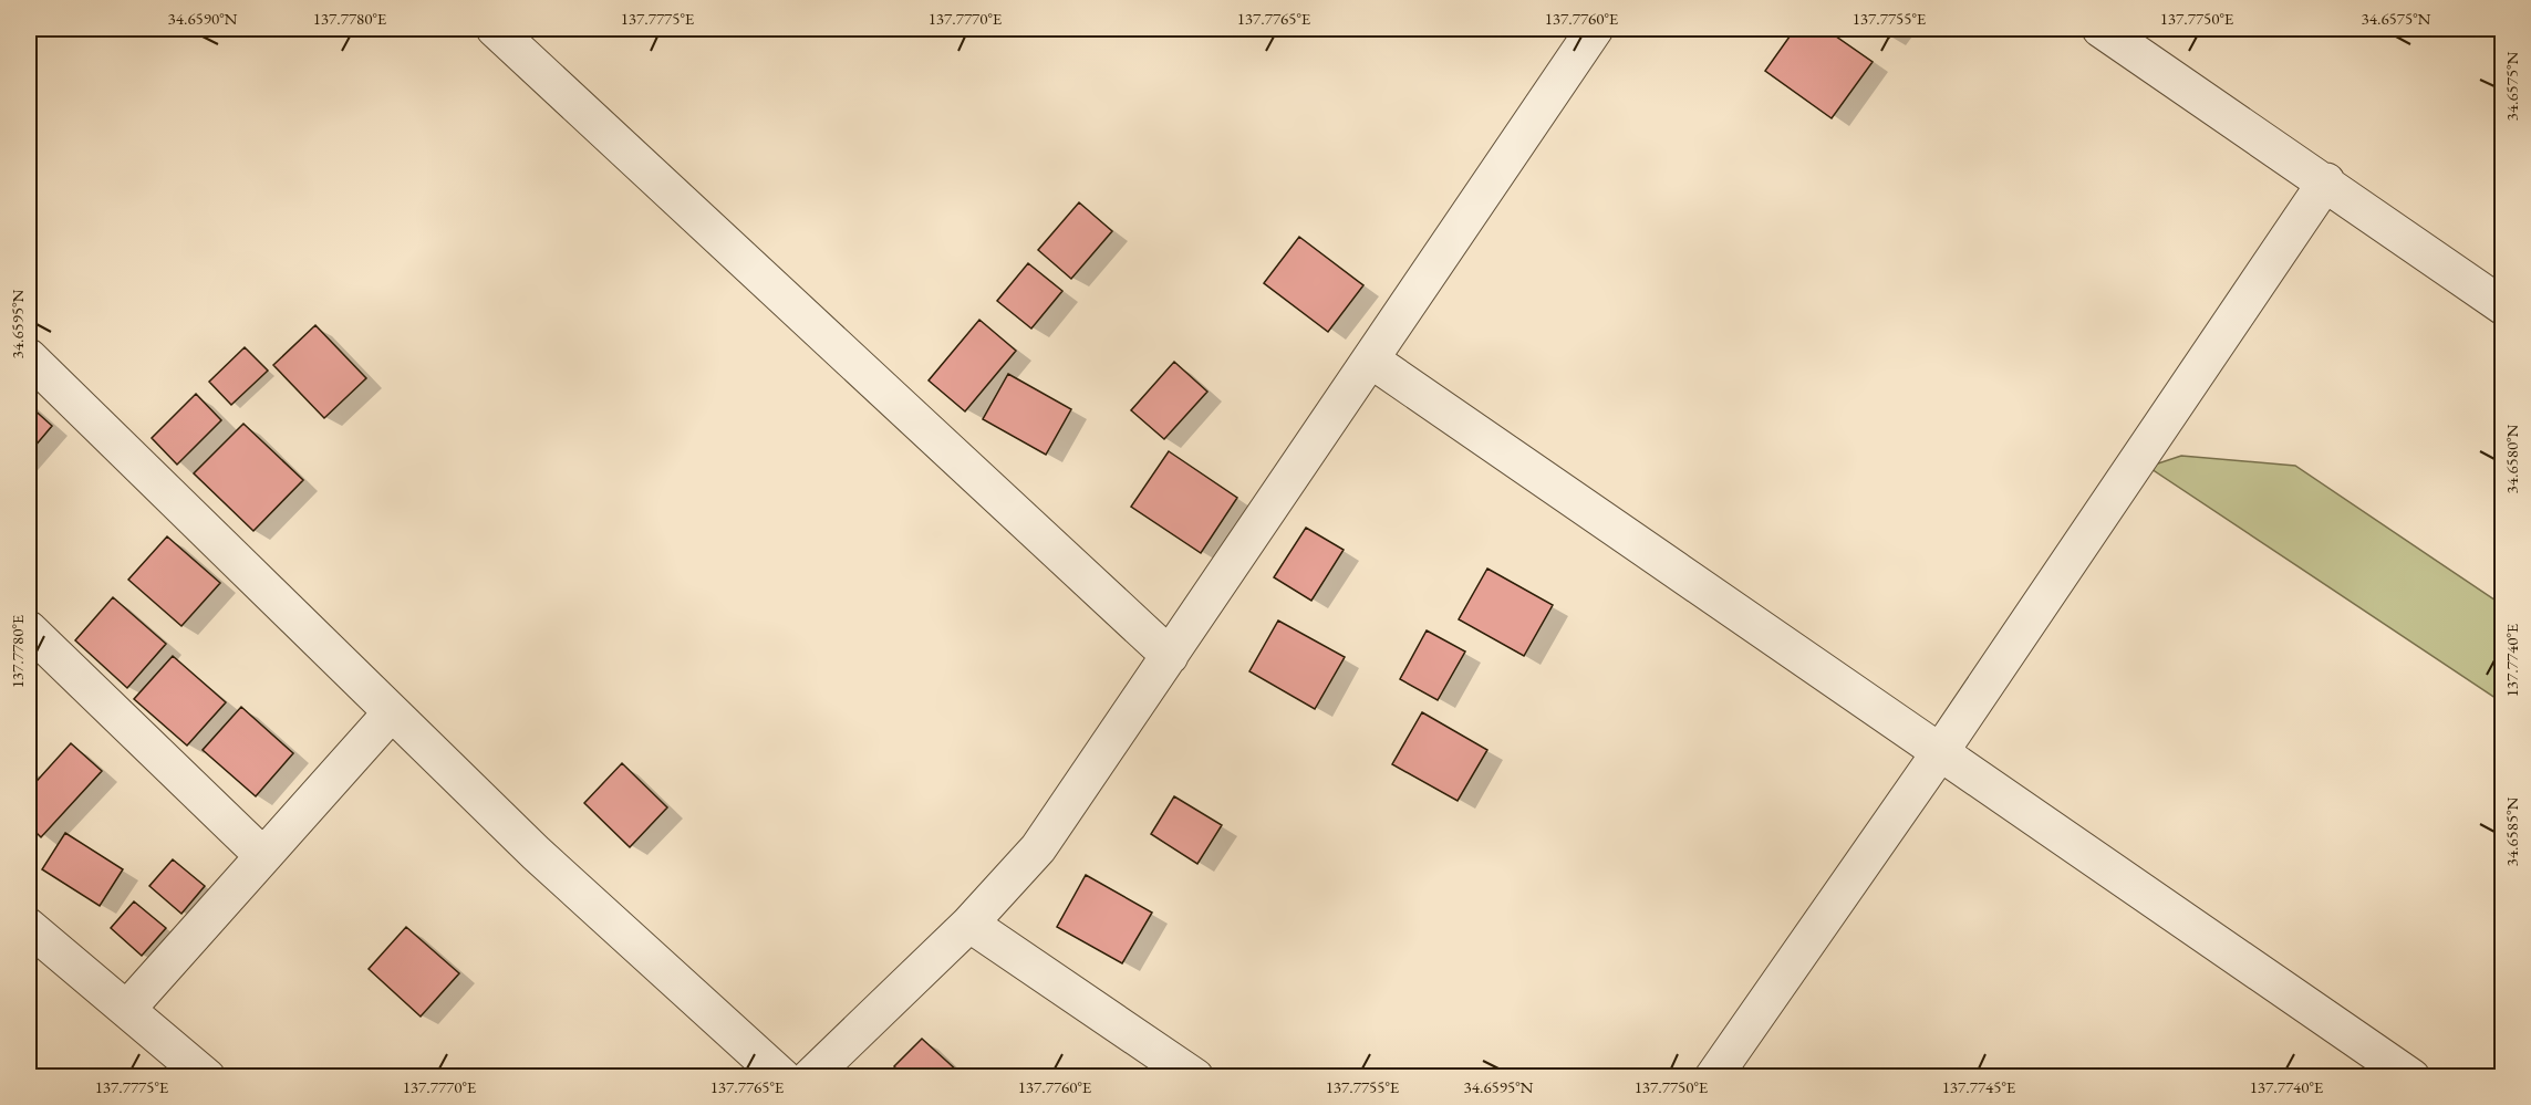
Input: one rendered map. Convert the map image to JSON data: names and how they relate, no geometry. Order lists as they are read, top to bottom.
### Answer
{
  "coordinates": [
    "34.6590°N",
    "137.7780°E",
    "137.7775°E",
    "137.7770°E",
    "137.7765°E",
    "137.7760°E",
    "137.7755°E",
    "137.7750°E",
    "34.6575°N",
    "34.6595°N",
    "34.6580°N",
    "137.7740°E",
    "34.6585°N",
    "137.7745°E"
  ]
}
